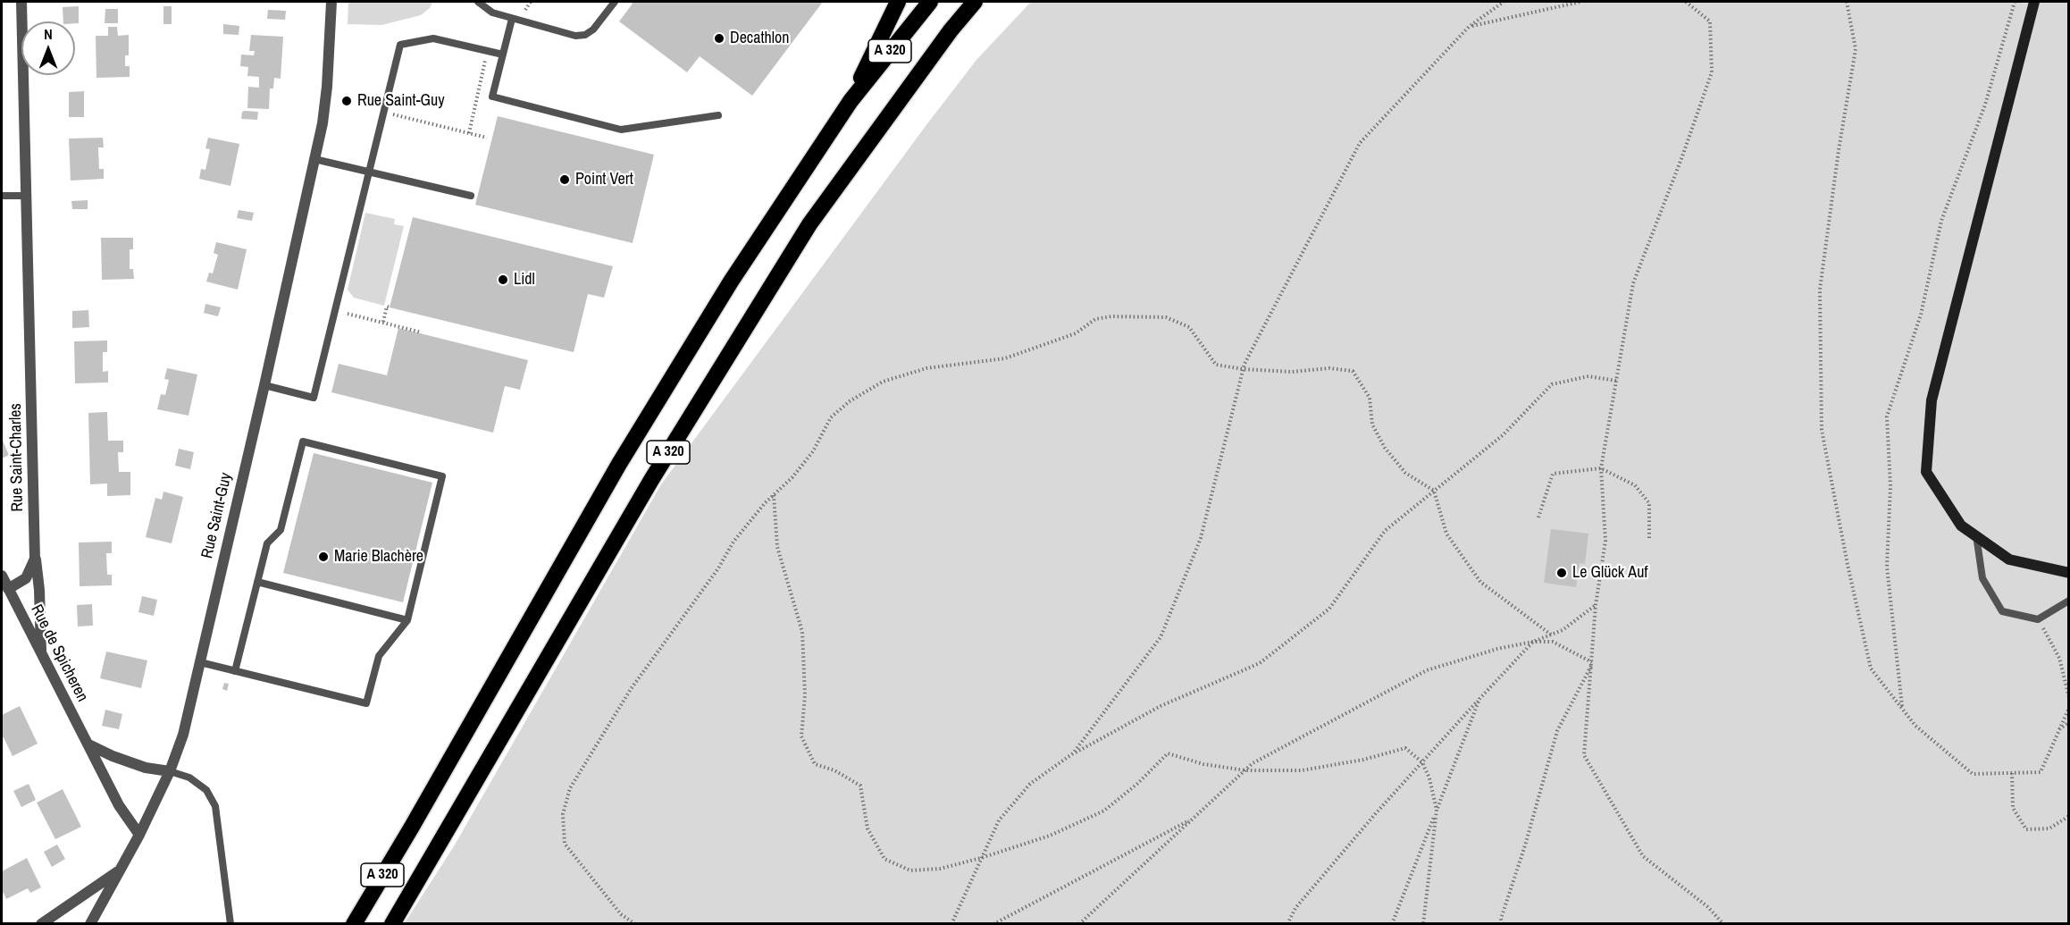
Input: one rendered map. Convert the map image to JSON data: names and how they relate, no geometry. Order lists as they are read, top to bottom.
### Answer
{
  "streets": {
    "highway": ["A 320"],
    "street": ["Rue Saint-Charles", "Rue Saint-Guy", "Rue de Spicheren"]
  },
  "crossings": [
    ["Rue Saint-Charles", "Rue de Spicheren"],
    ["Rue Saint-Guy", "Rue de Spicheren"]
  ],
  "places": [
    "Decathlon",
    "Rue Saint-Guy",
    "Point Vert",
    "Lidl",
    "Marie Blachère",
    "Le Glück Auf"
  ],
  "north": "top"
}
